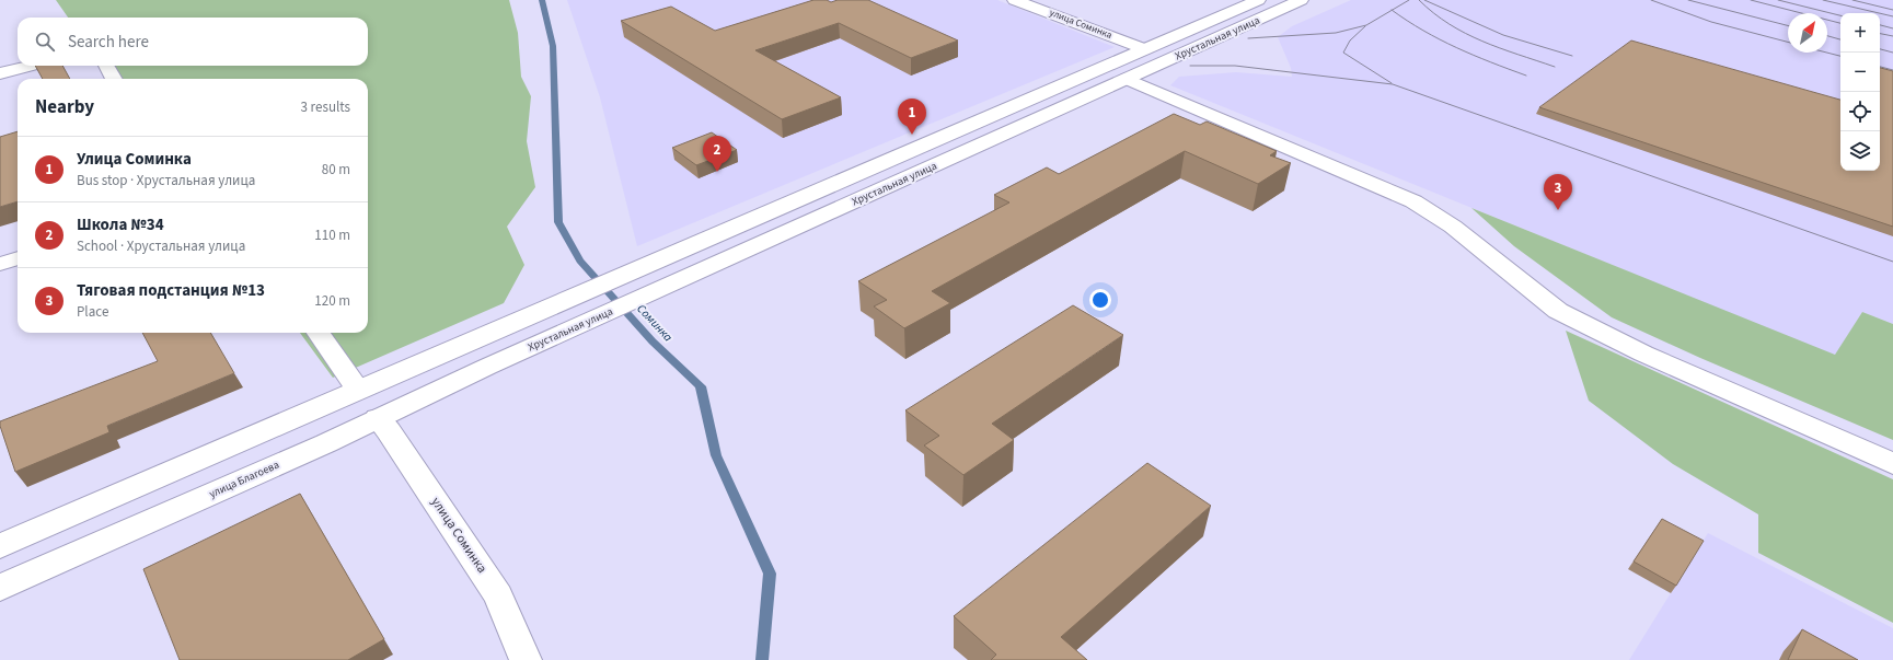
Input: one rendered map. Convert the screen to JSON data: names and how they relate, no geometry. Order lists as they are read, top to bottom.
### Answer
{
  "streets": {
    "main road": ["улица Соминка", "Хрустальная улица", "улица Благоева"]
  },
  "crossings": [
    ["улица Соминка", "Хрустальная улица"],
    ["улица Соминка", "улица Благоева"],
    ["Хрустальная улица", "улица Благоева"]
  ],
  "water": ["Соминка"],
  "north": "top right",
  "page": {
    "map_buttons": ["+", "−"],
    "search": "Search here",
    "heading": ["Nearby", "3 results"],
    "pins": ["1", "2", "3"],
    "list": [
      {
        "mark": "1",
        "name": "Улица Соминка",
        "note": "Bus stop · Хрустальная улица",
        "value": "80 m"
      },
      {
        "mark": "2",
        "name": "Школа №34",
        "note": "School · Хрустальная улица",
        "value": "110 m"
      },
      {
        "mark": "3",
        "name": "Тяговая подстанция №13",
        "note": "Place",
        "value": "120 m"
      }
    ]
  }
}
